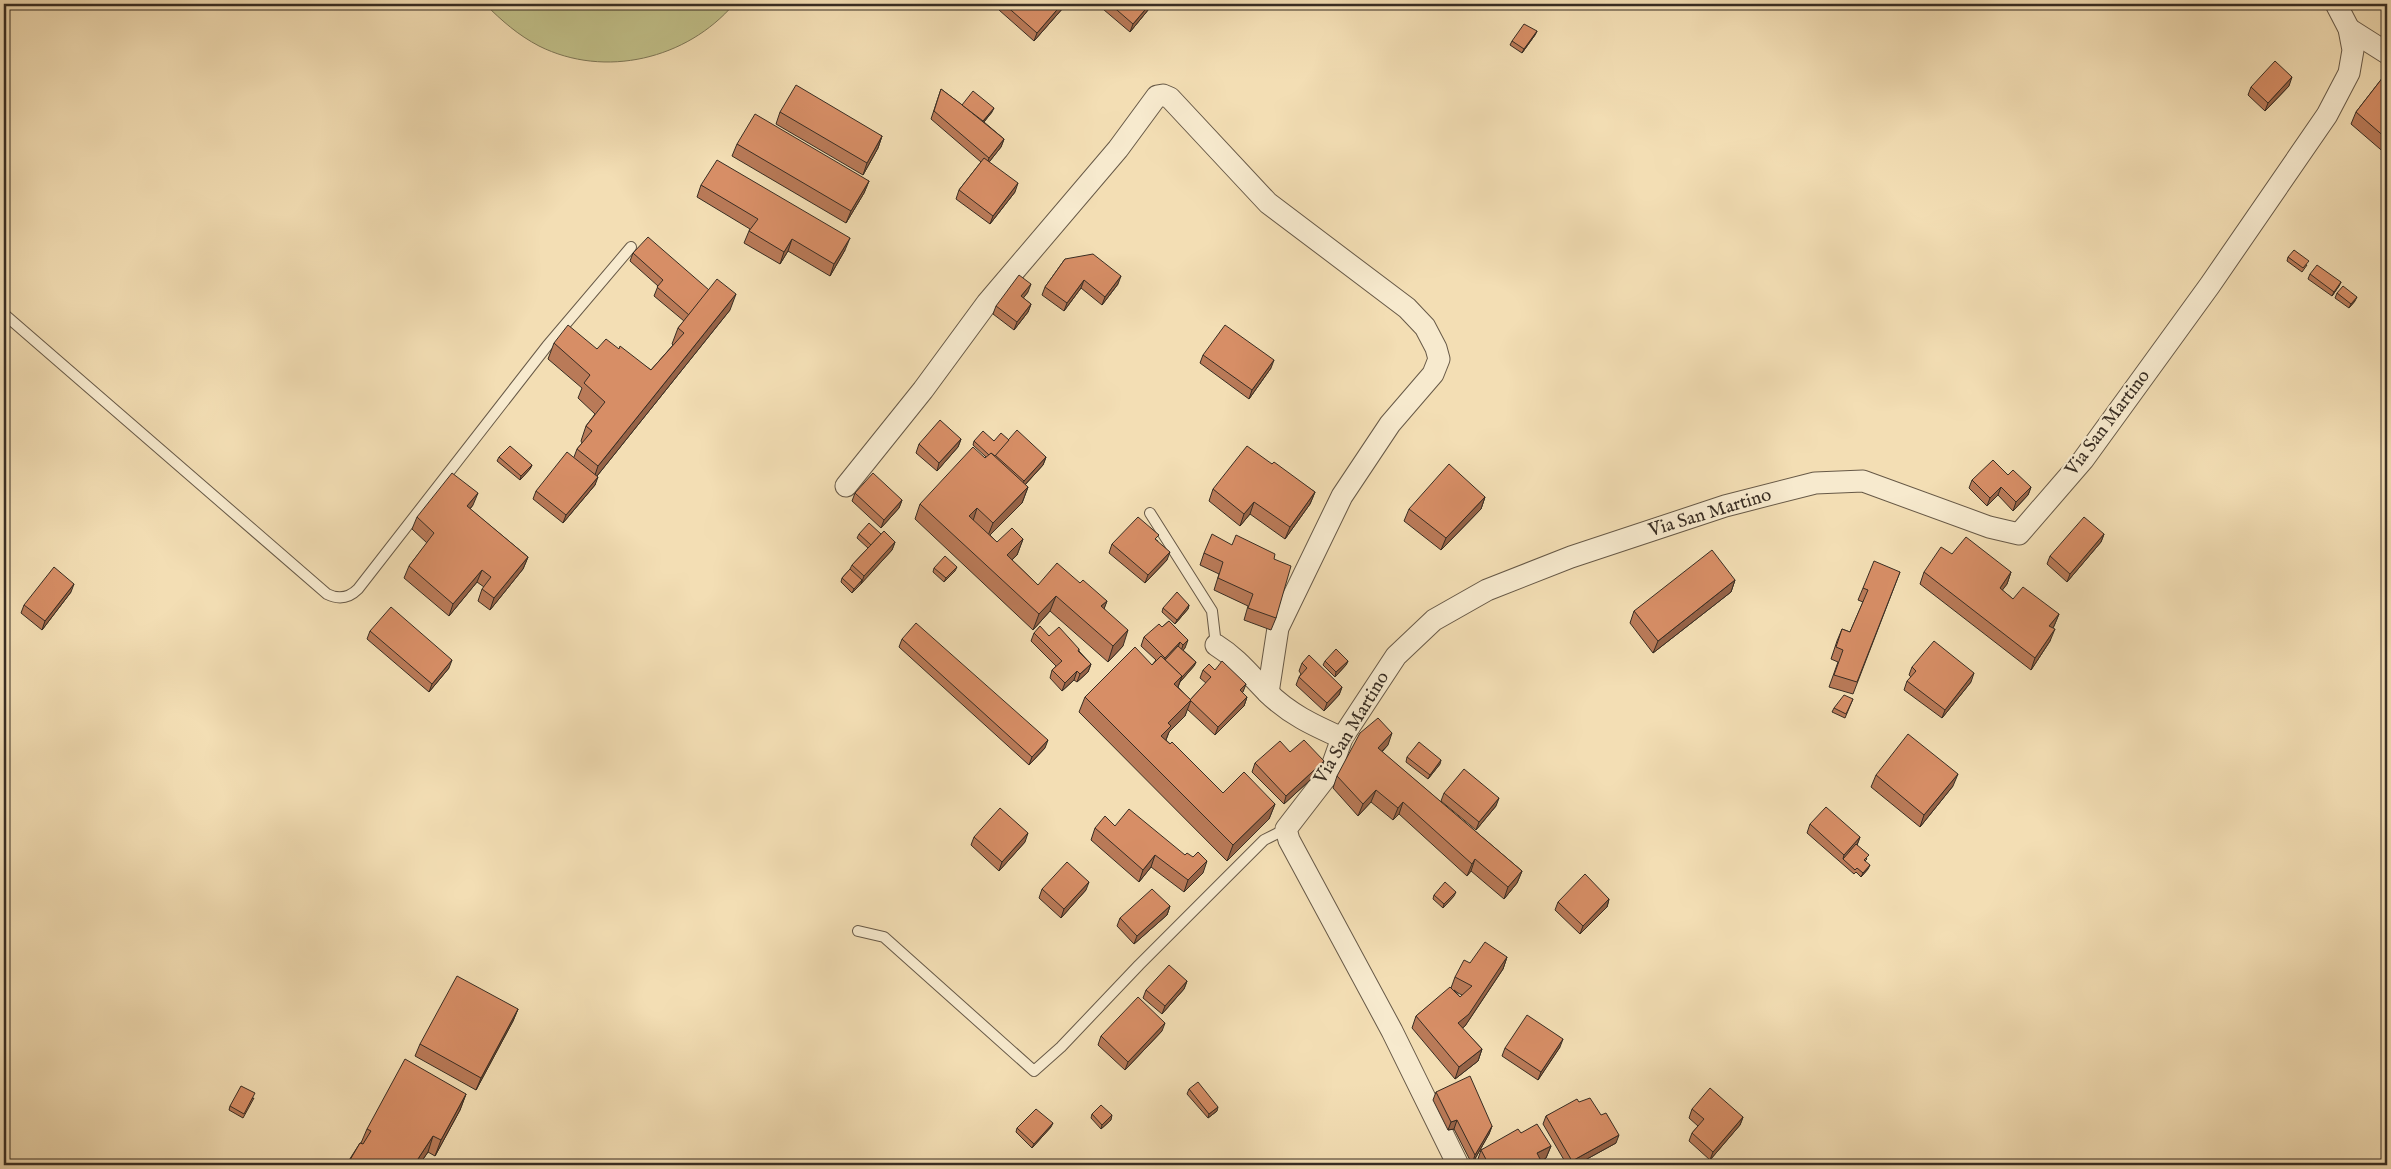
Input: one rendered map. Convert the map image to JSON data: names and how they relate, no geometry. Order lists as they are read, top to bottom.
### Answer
{
  "streets": {
    "street": ["Via San Martino"]
  }
}
